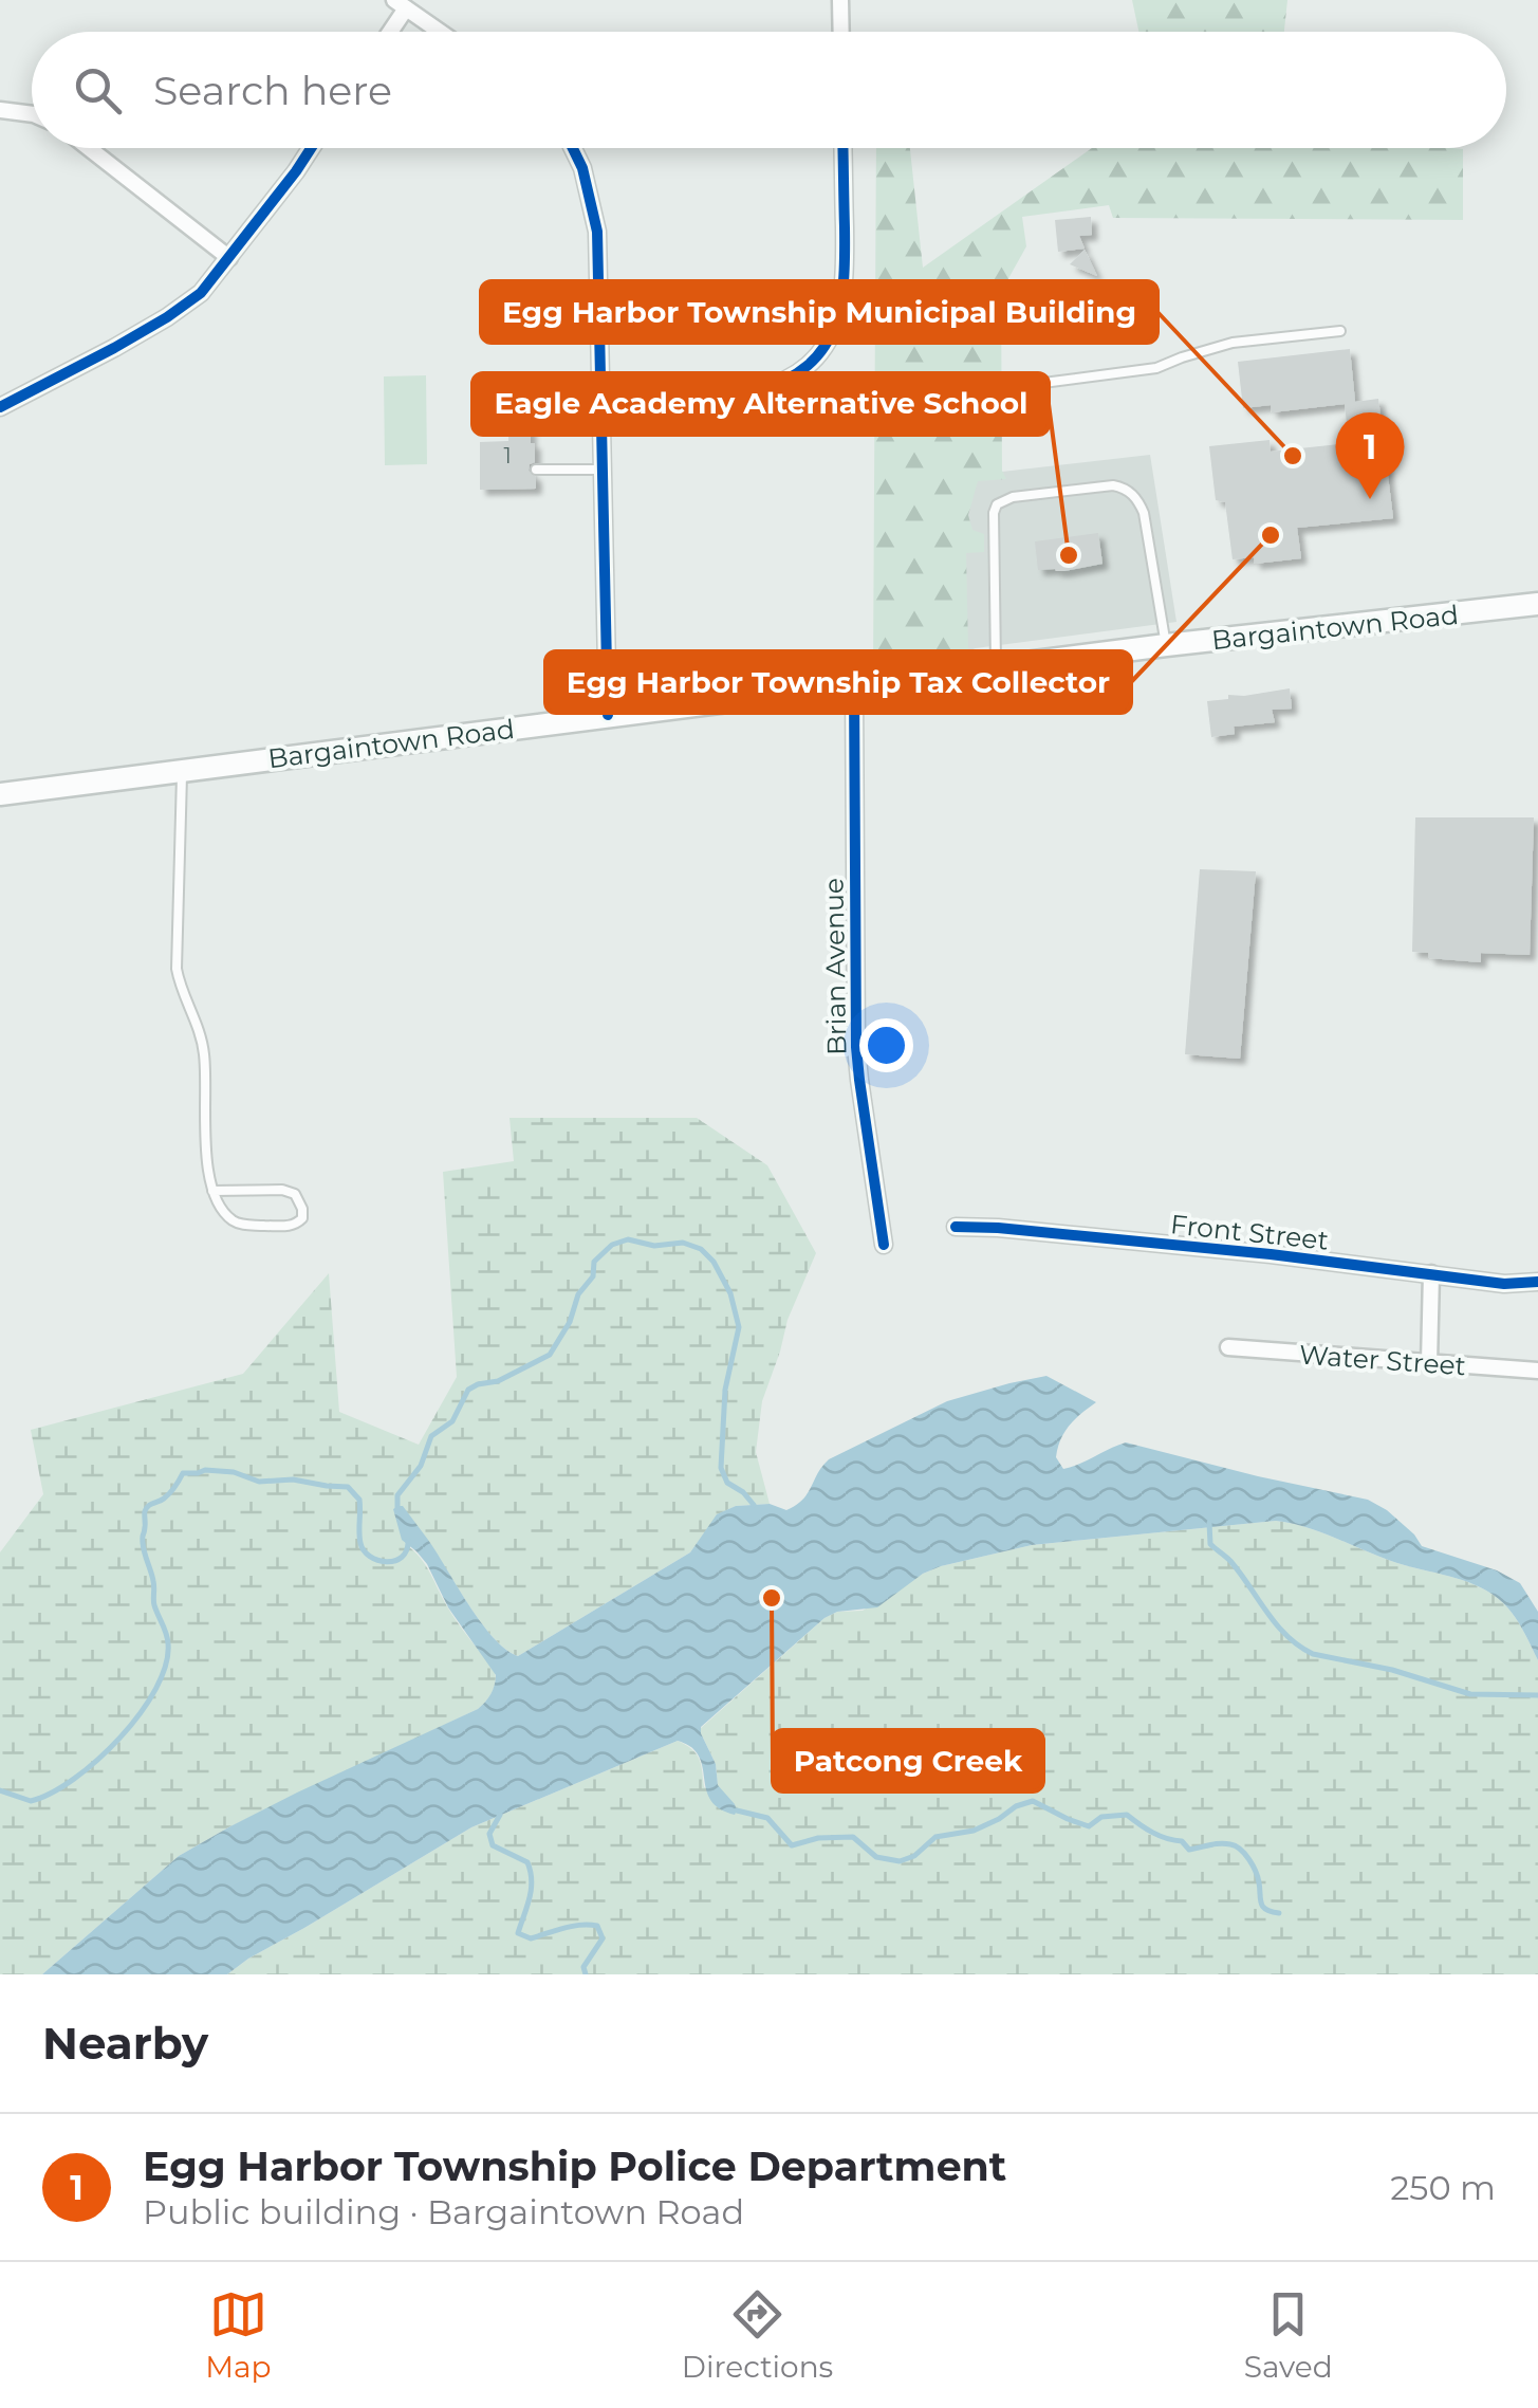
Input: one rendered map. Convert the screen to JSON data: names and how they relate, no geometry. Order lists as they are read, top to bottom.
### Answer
{
  "streets": {
    "main road": ["Bargaintown Road"],
    "street": ["Brian Avenue", "Front Street", "Water Street"]
  },
  "crossings": [
    ["Bargaintown Road", "Brian Avenue"]
  ],
  "places": [
    "Egg Harbor Township Municipal Building",
    "Egg Harbor Township Tax Collector",
    "Eagle Academy Alternative School",
    "Patcong Creek"
  ],
  "house_numbers": ["1"],
  "page": {
    "search": "Search here",
    "pins": "1",
    "heading": "Nearby",
    "list": [
      {
        "mark": "1",
        "name": "Egg Harbor Township Police Department",
        "note": "Public building · Bargaintown Road",
        "value": "250 m"
      }
    ],
    "nav": ["Map", "Directions", "Saved"]
  }
}
